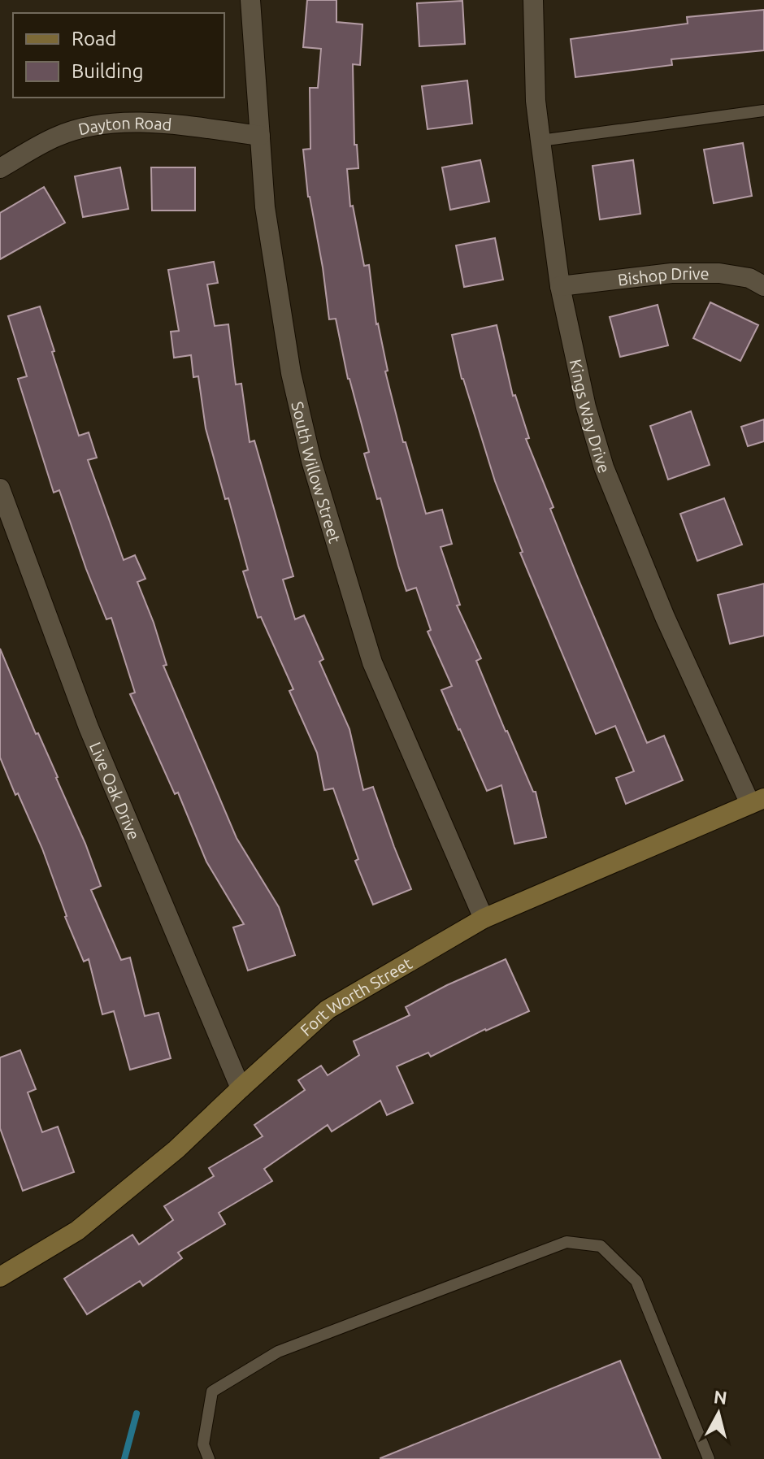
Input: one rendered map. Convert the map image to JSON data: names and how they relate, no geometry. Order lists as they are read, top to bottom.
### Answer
{
  "streets": {
    "street": [
      "Dayton Road",
      "Bishop Drive",
      "Kings Way Drive",
      "South Willow Street",
      "Live Oak Drive",
      "Fort Worth Street"
    ]
  },
  "crossings": [
    ["Dayton Road", "South Willow Street"],
    ["Bishop Drive", "Kings Way Drive"],
    ["Kings Way Drive", "Fort Worth Street"],
    ["South Willow Street", "Fort Worth Street"],
    ["Live Oak Drive", "Fort Worth Street"]
  ],
  "legend": ["Road", "Building"],
  "north": "top"
}
